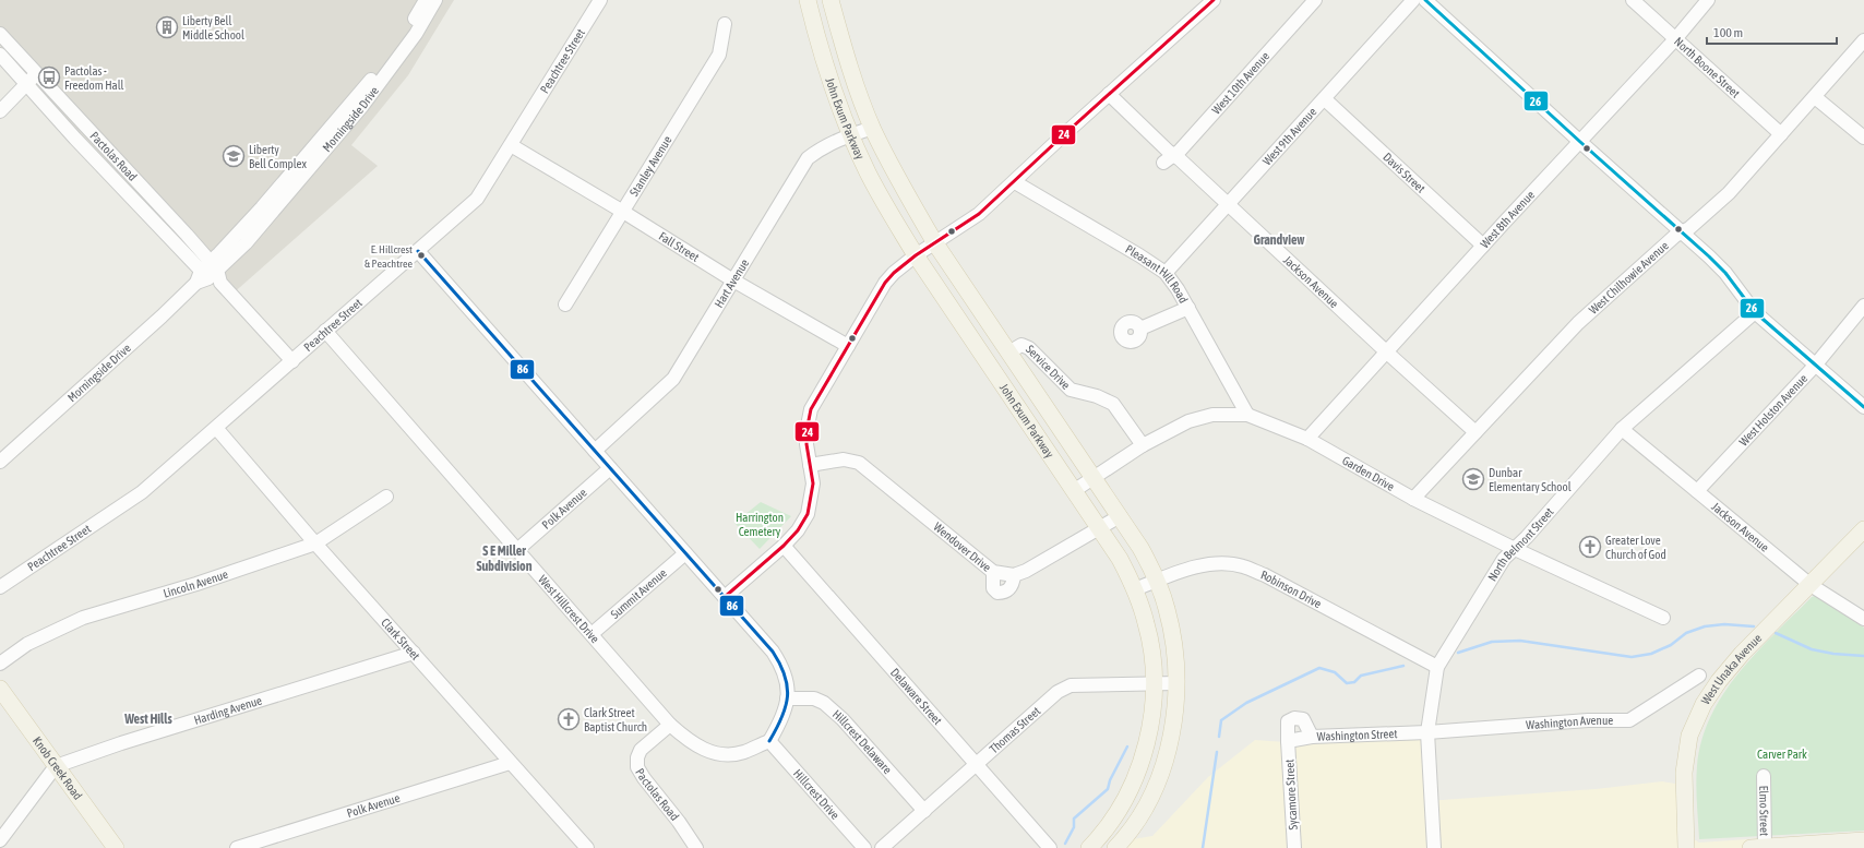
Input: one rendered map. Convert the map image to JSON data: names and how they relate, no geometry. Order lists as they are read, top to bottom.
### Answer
{
  "streets": {
    "main road": ["John Exum Parkway", "West Unaka Avenue", "Knob Creek Road"],
    "street": [
      "Peachtree Street",
      "North Boone Street",
      "West 10th Avenue",
      "Morningside Drive",
      "West 9th Avenue",
      "Pactolas Road",
      "Stanley Avenue",
      "Davis Street",
      "West 8th Avenue",
      "Fall Street",
      "Pleasant Hill Road",
      "West Chilhowie Avenue",
      "Hart Avenue",
      "Jackson Avenue",
      "Service Drive",
      "West Holston Avenue",
      "Garden Drive",
      "Polk Avenue",
      "North Belmont Street",
      "Wendover Drive",
      "Lincoln Avenue",
      "Robinson Drive",
      "Summit Avenue",
      "West Hillcrest Drive",
      "Clark Street",
      "Delaware Street",
      "Harding Avenue",
      "Washington Avenue",
      "Thomas Street",
      "Washington Street",
      "Hillcrest Delaware",
      "Hillcrest Drive",
      "Sycamore Street",
      "Elmo Street"
    ]
  },
  "crossings": [
    ["Peachtree Street", "Pactolas Road"],
    ["Peachtree Street", "Fall Street"],
    ["Peachtree Street", "West Hillcrest Drive"],
    ["Peachtree Street", "Clark Street"],
    ["North Boone Street", "West 8th Avenue"],
    ["North Boone Street", "West Chilhowie Avenue"],
    ["West 10th Avenue", "Jackson Avenue"],
    ["Morningside Drive", "Pactolas Road"],
    ["John Exum Parkway", "Hart Avenue"],
    ["John Exum Parkway", "Service Drive"],
    ["John Exum Parkway", "Garden Drive"],
    ["John Exum Parkway", "Robinson Drive"],
    ["John Exum Parkway", "Thomas Street"],
    ["West 9th Avenue", "Davis Street"],
    ["West 9th Avenue", "Pleasant Hill Road"],
    ["West 9th Avenue", "Jackson Avenue"],
    ["Pactolas Road", "West Hillcrest Drive"],
    ["Stanley Avenue", "Fall Street"],
    ["Davis Street", "West 8th Avenue"],
    ["West 8th Avenue", "Jackson Avenue"],
    ["West 8th Avenue", "Garden Drive"],
    ["Fall Street", "Hart Avenue"],
    ["Pleasant Hill Road", "Garden Drive"],
    ["West Chilhowie Avenue", "Jackson Avenue"],
    ["West Chilhowie Avenue", "Garden Drive"],
    ["Jackson Avenue", "West Holston Avenue"],
    ["Jackson Avenue", "North Belmont Street"],
    ["Jackson Avenue", "West Unaka Avenue"],
    ["Service Drive", "Garden Drive"],
    ["Garden Drive", "North Belmont Street"],
    ["Polk Avenue", "West Hillcrest Drive"],
    ["Polk Avenue", "Clark Street"],
    ["North Belmont Street", "Robinson Drive"],
    ["North Belmont Street", "Washington Avenue"],
    ["North Belmont Street", "Washington Street"],
    ["Lincoln Avenue", "Clark Street"],
    ["Summit Avenue", "West Hillcrest Drive"],
    ["West Hillcrest Drive", "Hillcrest Drive"],
    ["Clark Street", "Harding Avenue"],
    ["Delaware Street", "Thomas Street"],
    ["Harding Avenue", "Knob Creek Road"],
    ["Washington Avenue", "Washington Street"],
    ["Thomas Street", "Hillcrest Delaware"],
    ["Washington Street", "Sycamore Street"]
  ],
  "districts": ["Grandview", "S E Miller Subdivision", "West Hills"],
  "parks": ["Harrington Cemetery", "Carver Park"],
  "places": {
    "building": ["Liberty Bell Middle School"],
    "bus stop": ["Pactolas - Freedom Hall"],
    "school or university": ["Liberty Bell Complex", "Dunbar Elementary School"],
    "other": ["E. Hillcrest & Peachtree"],
    "church": ["Greater Love Church of God", "Clark Street Baptist Church"]
  },
  "lines": ["transit line 24", "transit line 26", "transit line 86"],
  "scale_bar": "100 m"
}
